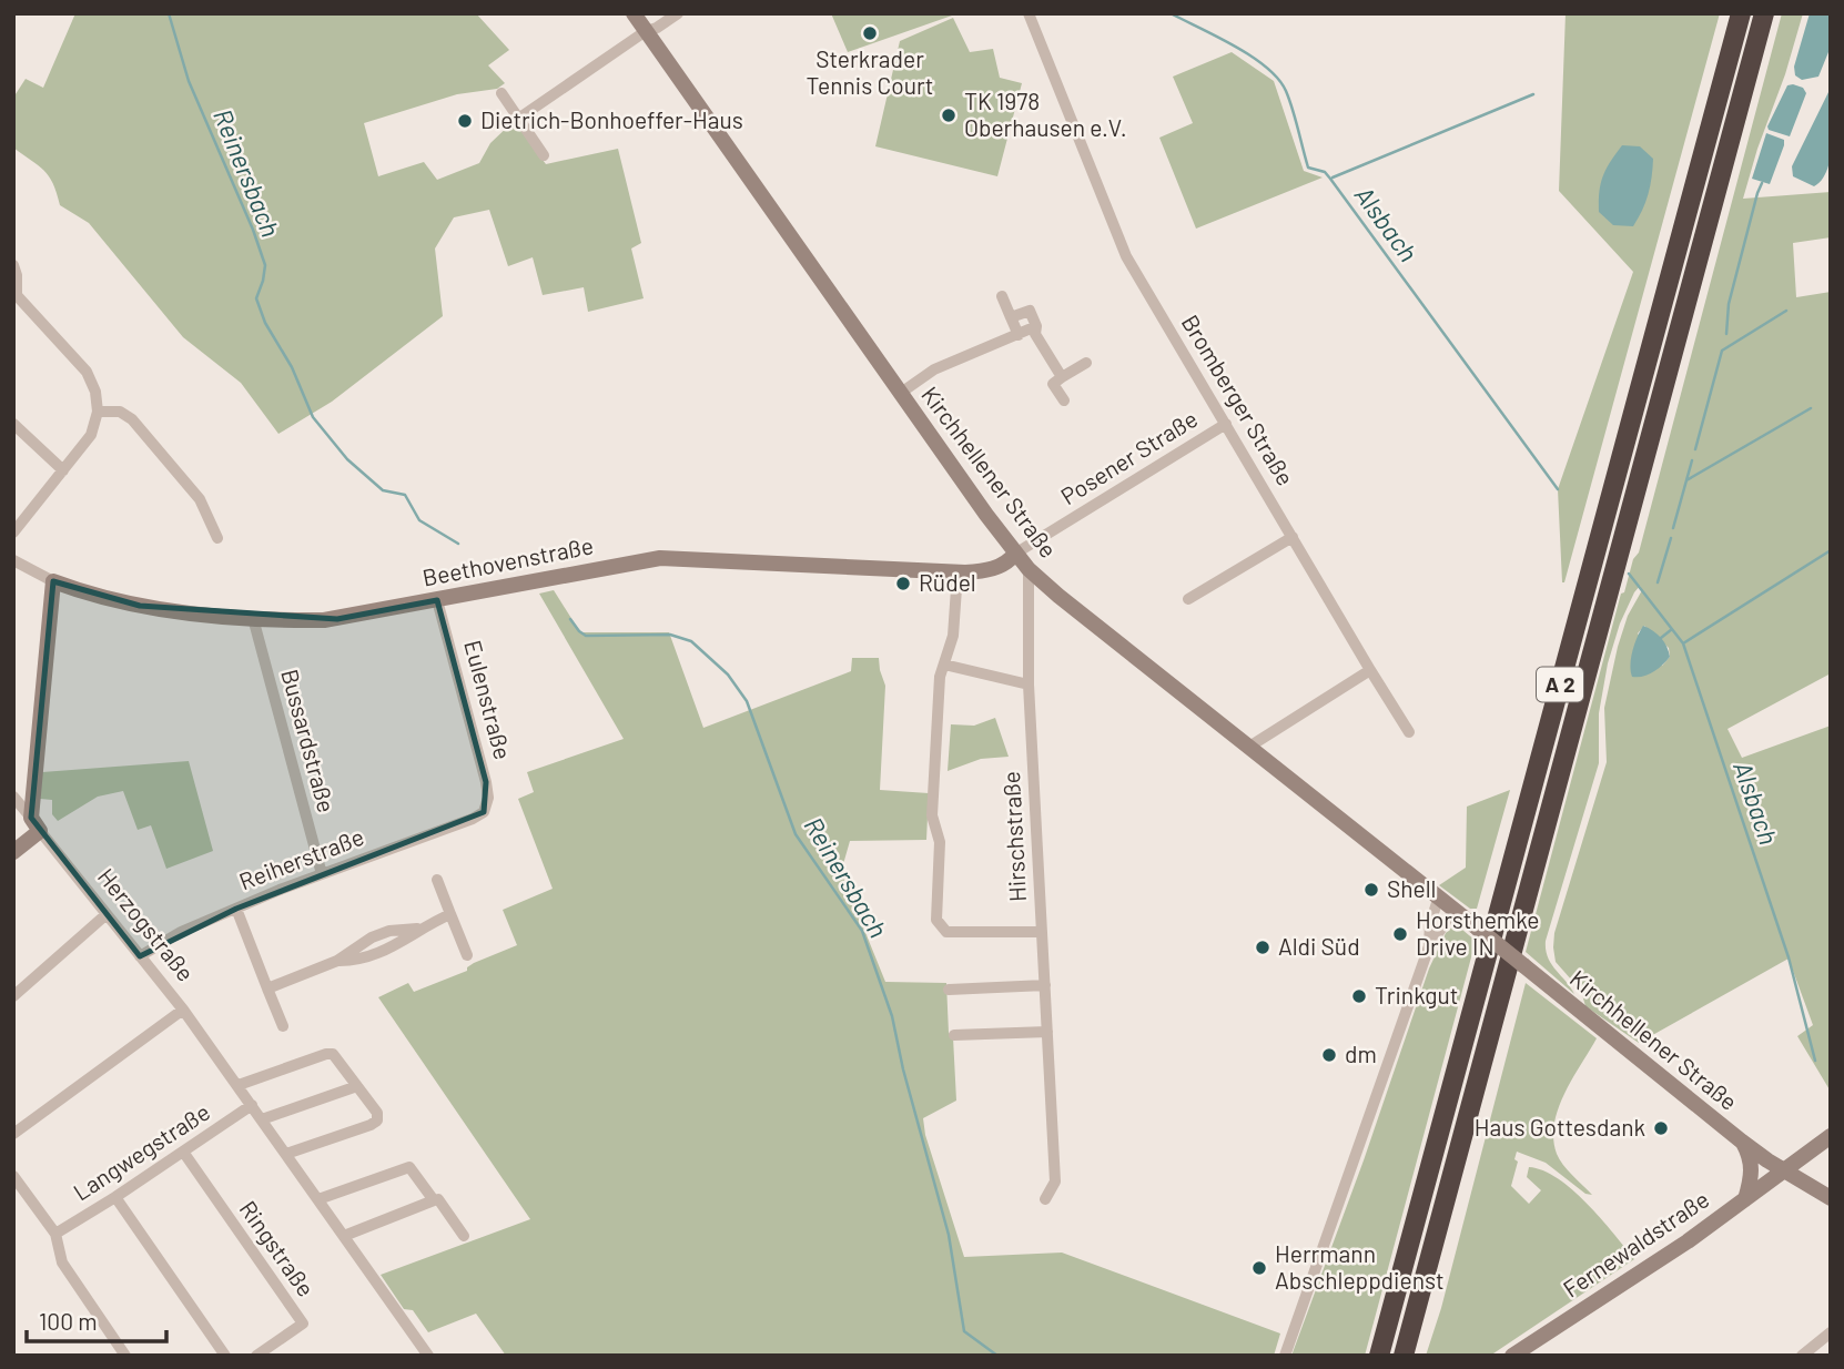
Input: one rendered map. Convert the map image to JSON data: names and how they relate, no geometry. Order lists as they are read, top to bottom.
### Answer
{
  "streets": {
    "highway": ["A 2"],
    "main road": ["Kirchhellener Straße", "Beethovenstraße", "Fernewaldstraße"],
    "street": [
      "Bromberger Straße",
      "Posener Straße",
      "Eulenstraße",
      "Bussardstraße",
      "Hirschstraße",
      "Reiherstraße",
      "Herzogstraße",
      "Langwegstraße",
      "Ringstraße"
    ]
  },
  "crossings": [
    ["Bromberger Straße", "Posener Straße"],
    ["Posener Straße", "Kirchhellener Straße"],
    ["Posener Straße", "Beethovenstraße"],
    ["Kirchhellener Straße", "Beethovenstraße"],
    ["Kirchhellener Straße", "Hirschstraße"],
    ["Kirchhellener Straße", "Fernewaldstraße"],
    ["Beethovenstraße", "Eulenstraße"],
    ["Beethovenstraße", "Bussardstraße"],
    ["Eulenstraße", "Reiherstraße"],
    ["Bussardstraße", "Reiherstraße"],
    ["Reiherstraße", "Herzogstraße"],
    ["Herzogstraße", "Langwegstraße"],
    ["Langwegstraße", "Ringstraße"]
  ],
  "water": ["Reinersbach", "Alsbach"],
  "places": [
    "Sterkrader Tennis Court",
    "TK 1978 Oberhausen e.V.",
    "Dietrich-Bonhoeffer-Haus",
    "Rüdel",
    "Shell",
    "Horsthemke Drive IN",
    "Aldi Süd",
    "Trinkgut",
    "dm",
    "Haus Gottesdank",
    "Herrmann Abschleppdienst"
  ],
  "scale_bar": "100 m"
}
